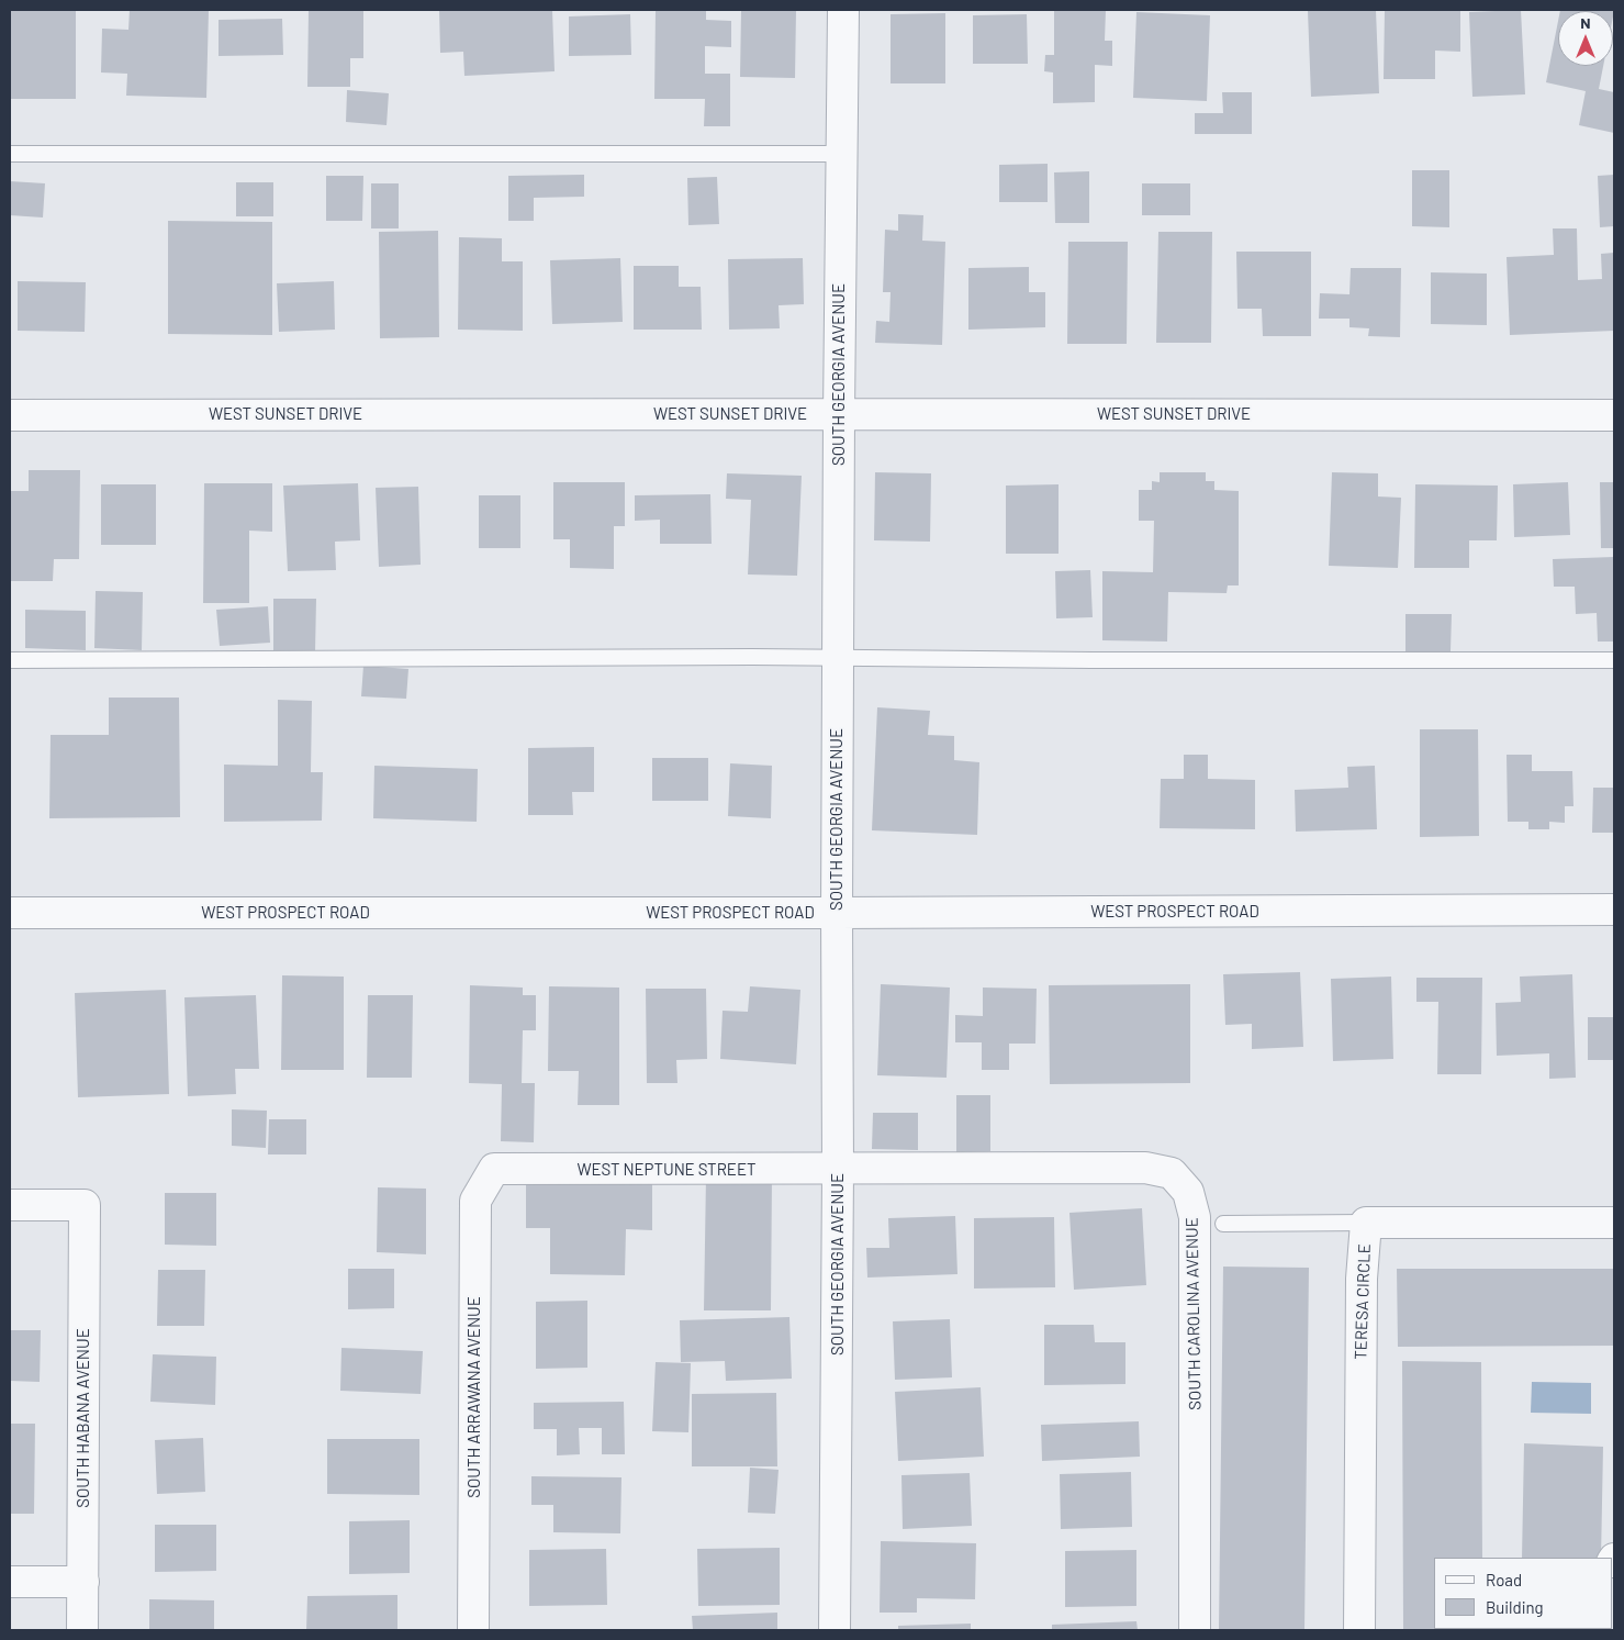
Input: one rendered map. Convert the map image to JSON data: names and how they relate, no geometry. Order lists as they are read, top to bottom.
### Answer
{
  "streets": {
    "street": [
      "SOUTH GEORGIA AVENUE",
      "WEST SUNSET DRIVE",
      "WEST PROSPECT ROAD",
      "WEST NEPTUNE STREET",
      "TERESA CIRCLE",
      "SOUTH CAROLINA AVENUE",
      "SOUTH ARRAWANA AVENUE",
      "SOUTH HABANA AVENUE"
    ]
  },
  "crossings": [
    ["SOUTH GEORGIA AVENUE", "WEST SUNSET DRIVE"],
    ["SOUTH GEORGIA AVENUE", "WEST PROSPECT ROAD"],
    ["SOUTH GEORGIA AVENUE", "WEST NEPTUNE STREET"],
    ["SOUTH GEORGIA AVENUE", "SOUTH CAROLINA AVENUE"],
    ["WEST NEPTUNE STREET", "SOUTH CAROLINA AVENUE"],
    ["WEST NEPTUNE STREET", "SOUTH ARRAWANA AVENUE"]
  ],
  "legend": ["Road", "Building"],
  "north": "top"
}
